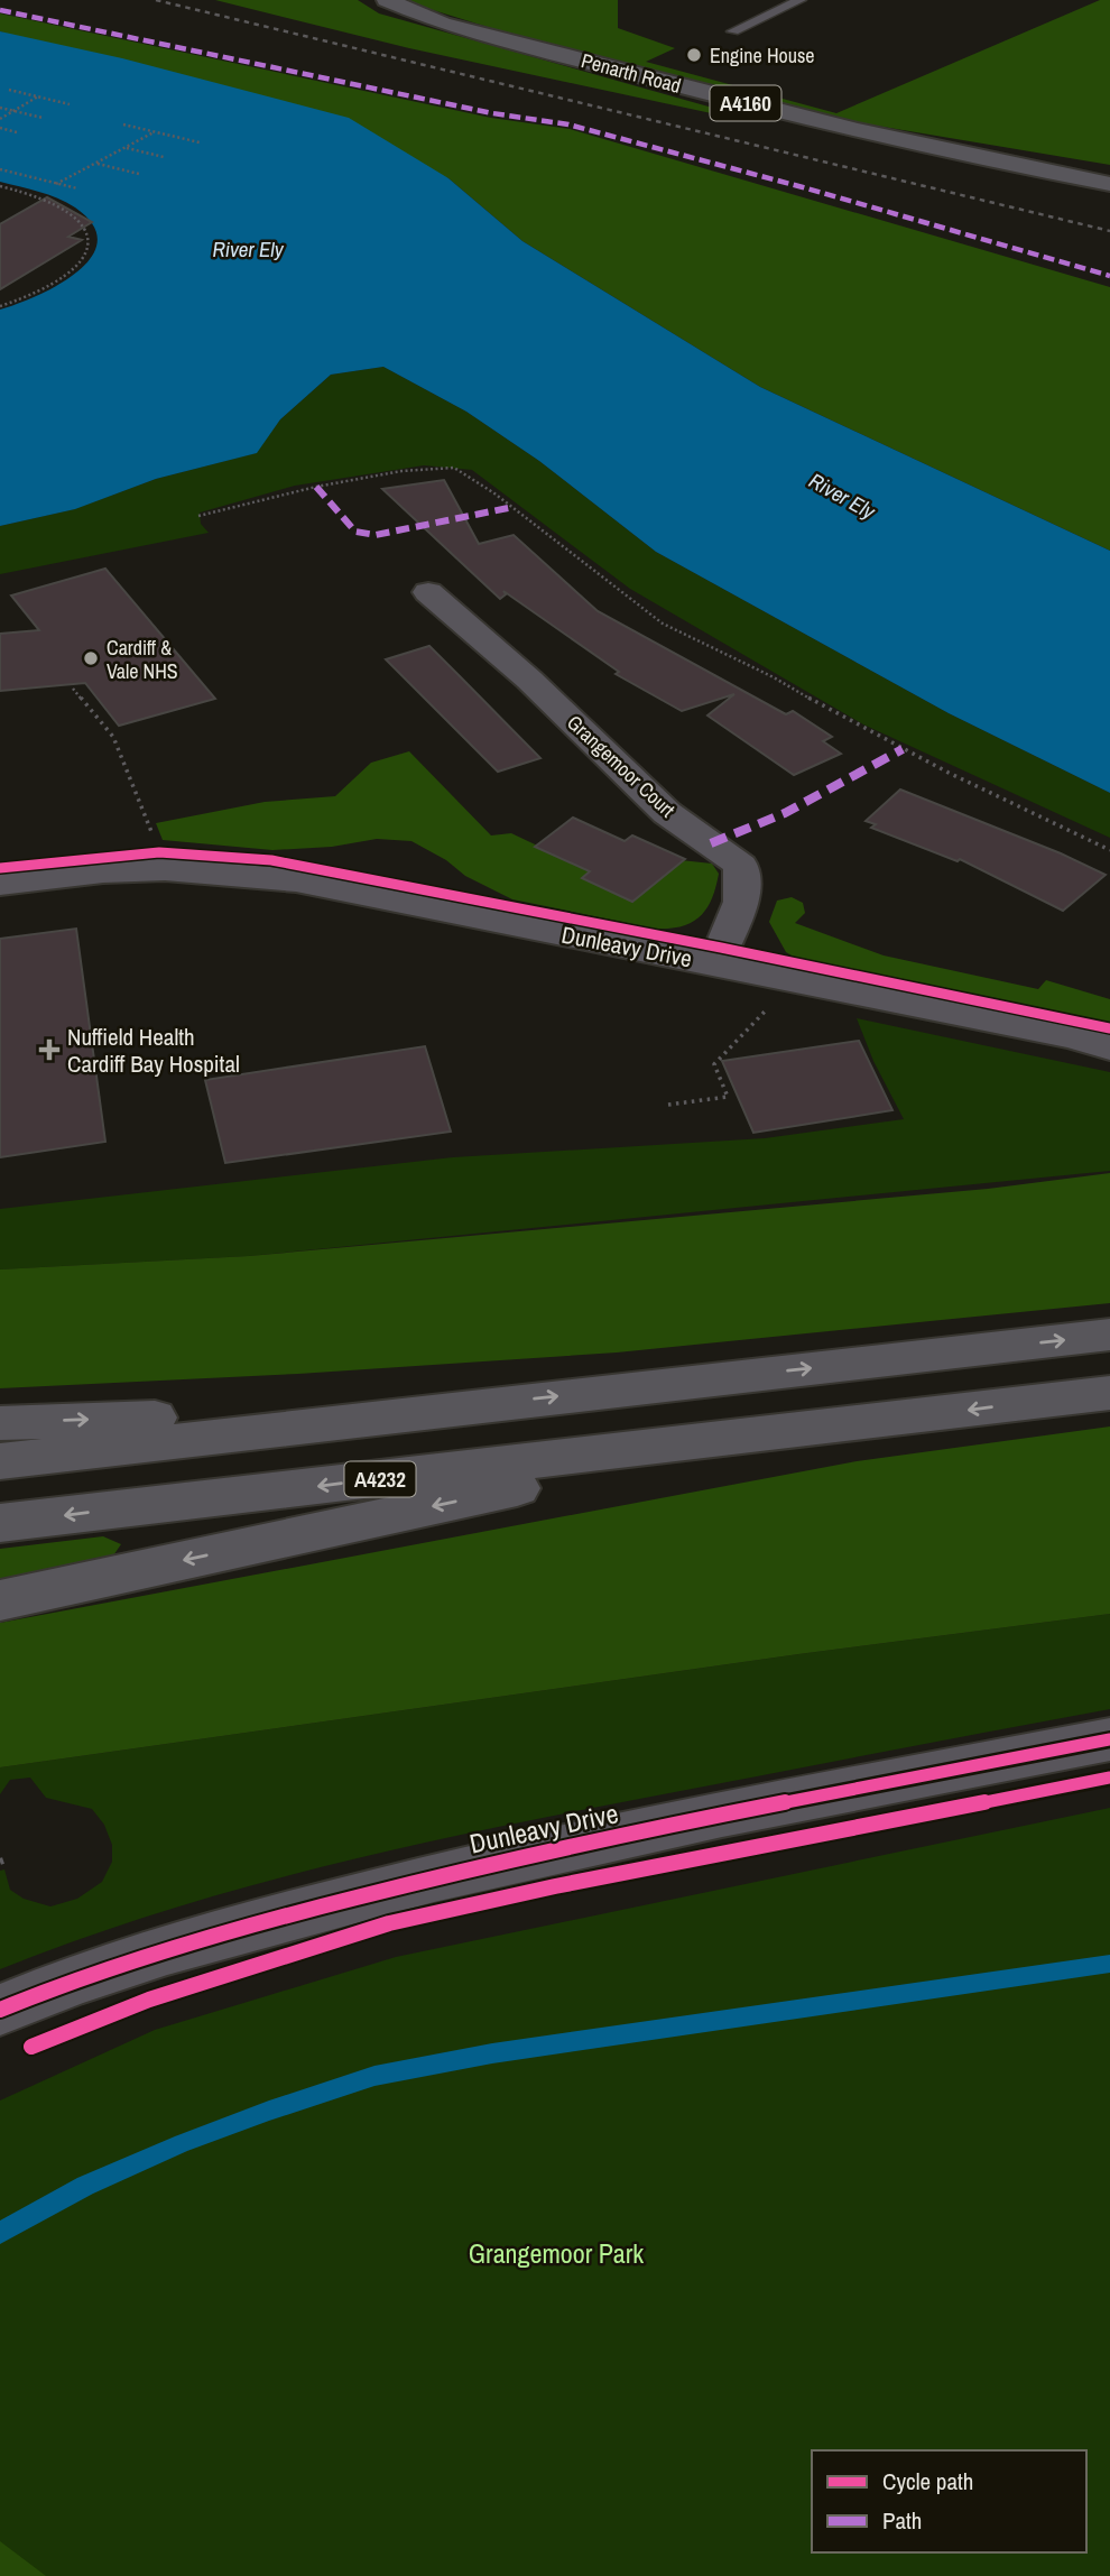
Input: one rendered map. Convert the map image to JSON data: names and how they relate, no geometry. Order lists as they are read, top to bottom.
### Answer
{
  "streets": {
    "main road": ["Penarth Road", "A4160", "A4232"],
    "street": ["Grangemoor Court", "Dunleavy Drive"]
  },
  "crossings": [
    ["Grangemoor Court", "Dunleavy Drive"]
  ],
  "water": ["River Ely"],
  "parks": ["Grangemoor Park"],
  "places": {
    "other": ["Engine House", "Cardiff & Vale NHS"],
    "health": ["Nuffield Health Cardiff Bay Hospital"]
  },
  "legend": ["Cycle path", "Path"]
}
